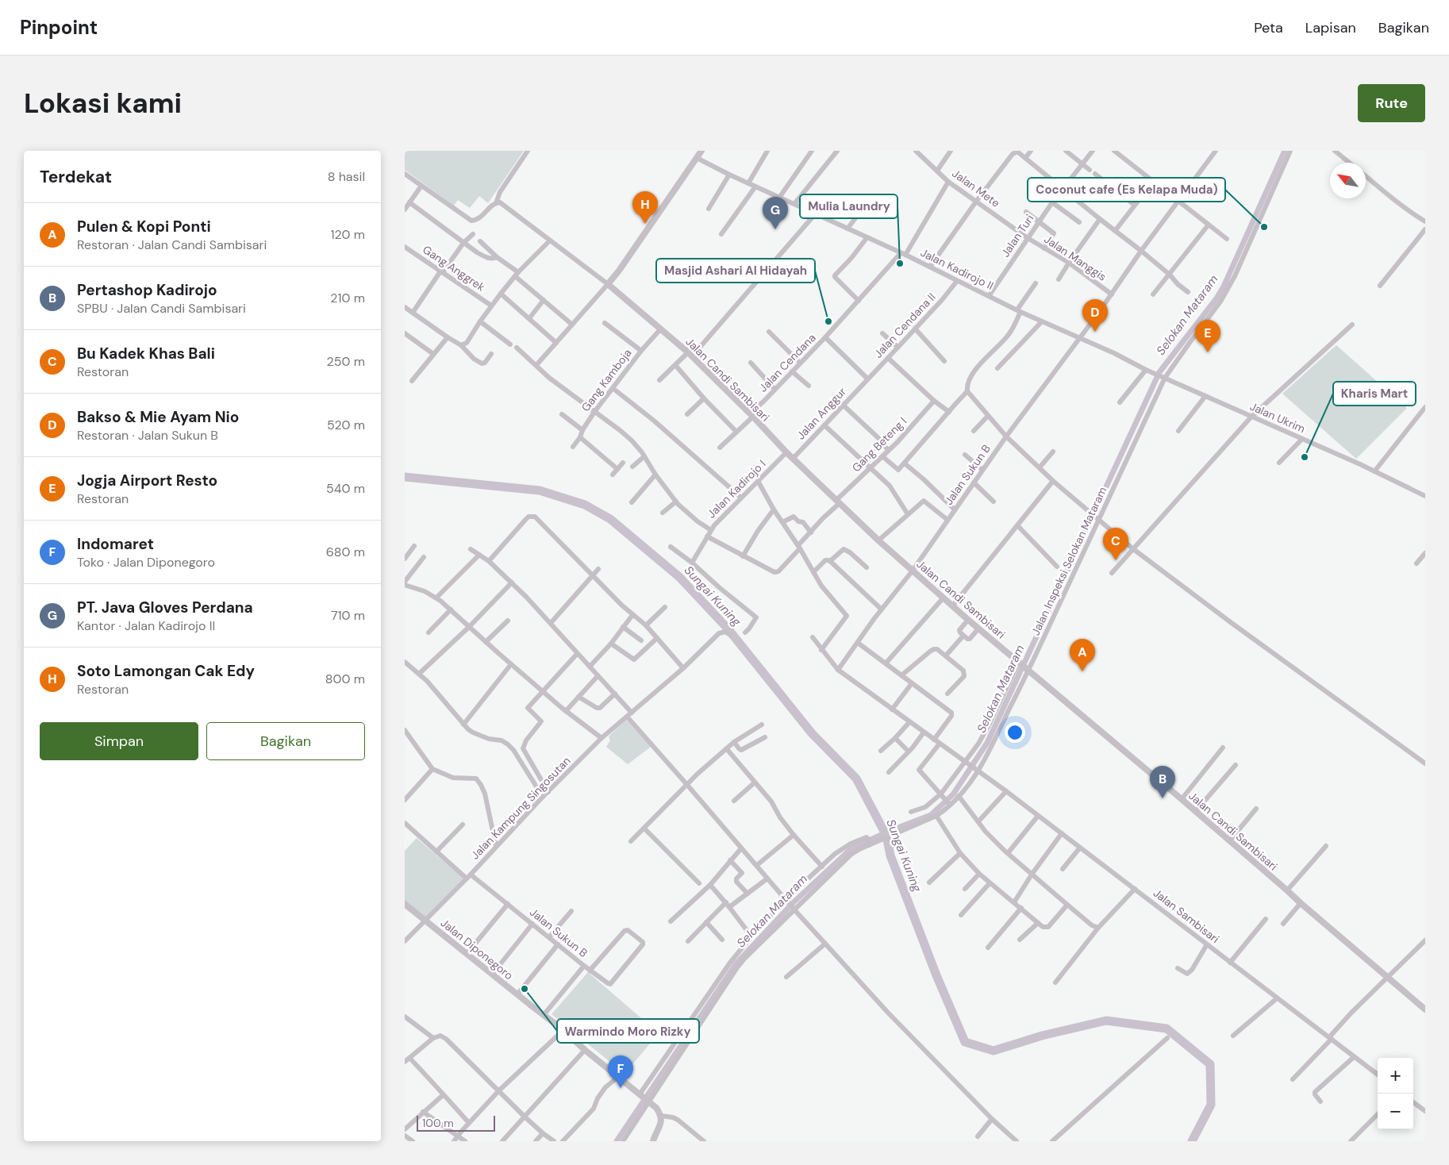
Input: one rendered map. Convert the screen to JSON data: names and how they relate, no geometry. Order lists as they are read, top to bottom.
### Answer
{
  "streets": {
    "street": [
      "Jalan Mete",
      "Jalan Turi",
      "Jalan Manggis",
      "Gang Anggrek",
      "Jalan Kadirojo II",
      "Jalan Cendana II",
      "Jalan Cendana",
      "Jalan Candi Sambisari",
      "Gang Kamboja",
      "Jalan Anggur",
      "Jalan Ukrim",
      "Gang Beteng I",
      "Jalan Sukun B",
      "Jalan Kadirojo I",
      "Jalan Inspeksi Selokan Mataram",
      "Jalan Kampung Singosutan",
      "Jalan Sambisari",
      "Jalan Diponegoro"
    ]
  },
  "crossings": [
    ["Jalan Mete", "Jalan Turi"],
    ["Jalan Mete", "Jalan Manggis"],
    ["Jalan Mete", "Jalan Cendana"],
    ["Jalan Turi", "Jalan Manggis"],
    ["Jalan Turi", "Jalan Kadirojo II"],
    ["Jalan Manggis", "Jalan Sukun B"],
    ["Jalan Kadirojo II", "Jalan Cendana II"],
    ["Jalan Kadirojo II", "Jalan Cendana"],
    ["Jalan Kadirojo II", "Jalan Ukrim"],
    ["Jalan Kadirojo II", "Jalan Sukun B"],
    ["Jalan Kadirojo II", "Jalan Inspeksi Selokan Mataram"],
    ["Jalan Cendana II", "Jalan Anggur"],
    ["Jalan Cendana", "Jalan Candi Sambisari"],
    ["Jalan Candi Sambisari", "Gang Kamboja"],
    ["Jalan Candi Sambisari", "Jalan Anggur"],
    ["Jalan Candi Sambisari", "Gang Beteng I"],
    ["Jalan Candi Sambisari", "Jalan Sukun B"],
    ["Jalan Candi Sambisari", "Jalan Kadirojo I"],
    ["Jalan Candi Sambisari", "Jalan Inspeksi Selokan Mataram"],
    ["Jalan Ukrim", "Jalan Inspeksi Selokan Mataram"],
    ["Jalan Sukun B", "Jalan Kampung Singosutan"],
    ["Jalan Sukun B", "Jalan Diponegoro"],
    ["Jalan Inspeksi Selokan Mataram", "Jalan Sambisari"],
    ["Jalan Inspeksi Selokan Mataram", "Jalan Diponegoro"],
    ["Jalan Kampung Singosutan", "Jalan Diponegoro"]
  ],
  "water": ["Selokan Mataram", "Sungai Kuning"],
  "places": [
    "Coconut cafe (Es Kelapa Muda)",
    "Mulia Laundry",
    "Masjid Ashari Al Hidayah",
    "Kharis Mart",
    "Warmindo Moro Rizky"
  ],
  "scale_bar": "100 m",
  "north": "top left",
  "page": {
    "header": "Pinpoint",
    "nav": ["Peta", "Lapisan", "Bagikan"],
    "buttons": [
      "Rute",
      ["Simpan", "Bagikan"]
    ],
    "title": "Lokasi kami",
    "heading": ["Terdekat", "8 hasil"],
    "pins": [
      "H",
      "G",
      "D",
      "E",
      "C",
      "A",
      "B",
      "F"
    ],
    "list": [
      {
        "mark": "A",
        "name": "Pulen & Kopi Ponti",
        "note": "Restoran · Jalan Candi Sambisari",
        "value": "120 m"
      },
      {
        "mark": "B",
        "name": "Pertashop Kadirojo",
        "note": "SPBU · Jalan Candi Sambisari",
        "value": "210 m"
      },
      {
        "mark": "C",
        "name": "Bu Kadek Khas Bali",
        "note": "Restoran",
        "value": "250 m"
      },
      {
        "mark": "D",
        "name": "Bakso & Mie Ayam Nio",
        "note": "Restoran · Jalan Sukun B",
        "value": "520 m"
      },
      {
        "mark": "E",
        "name": "Jogja Airport Resto",
        "note": "Restoran",
        "value": "540 m"
      },
      {
        "mark": "F",
        "name": "Indomaret",
        "note": "Toko · Jalan Diponegoro",
        "value": "680 m"
      },
      {
        "mark": "G",
        "name": "PT. Java Gloves Perdana",
        "note": "Kantor · Jalan Kadirojo II",
        "value": "710 m"
      },
      {
        "mark": "H",
        "name": "Soto Lamongan Cak Edy",
        "note": "Restoran",
        "value": "800 m"
      }
    ],
    "map_buttons": ["+", "−"],
    "scale": "100 m"
  }
}
